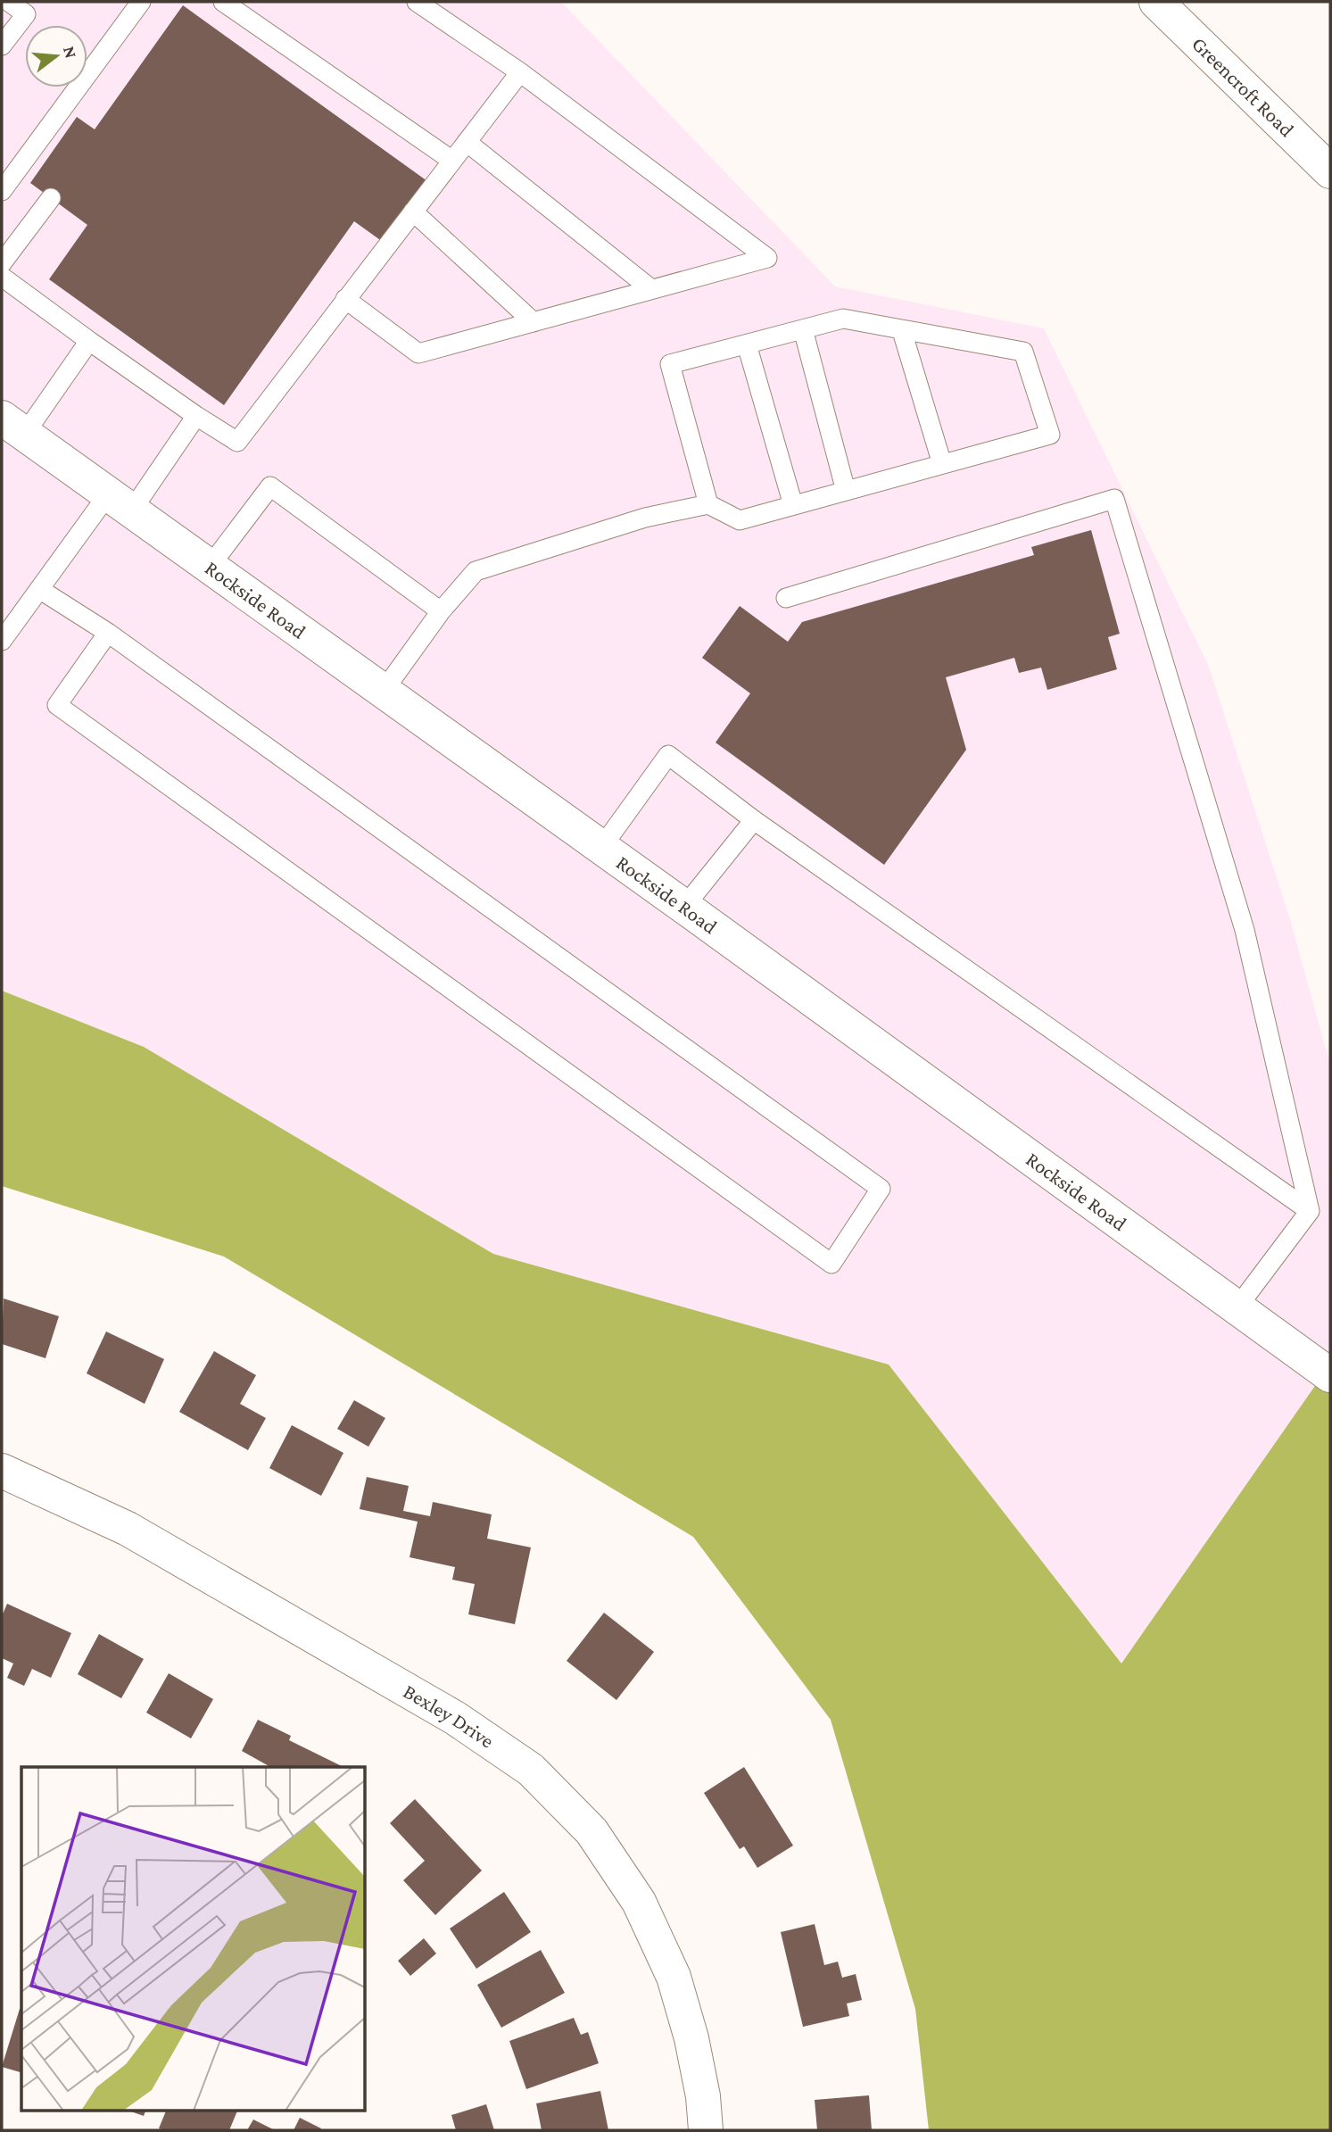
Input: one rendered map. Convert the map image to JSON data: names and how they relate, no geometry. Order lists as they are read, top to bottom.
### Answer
{
  "streets": {
    "main road": ["Greencroft Road", "Rockside Road", "Bexley Drive"]
  },
  "north": "right"
}
